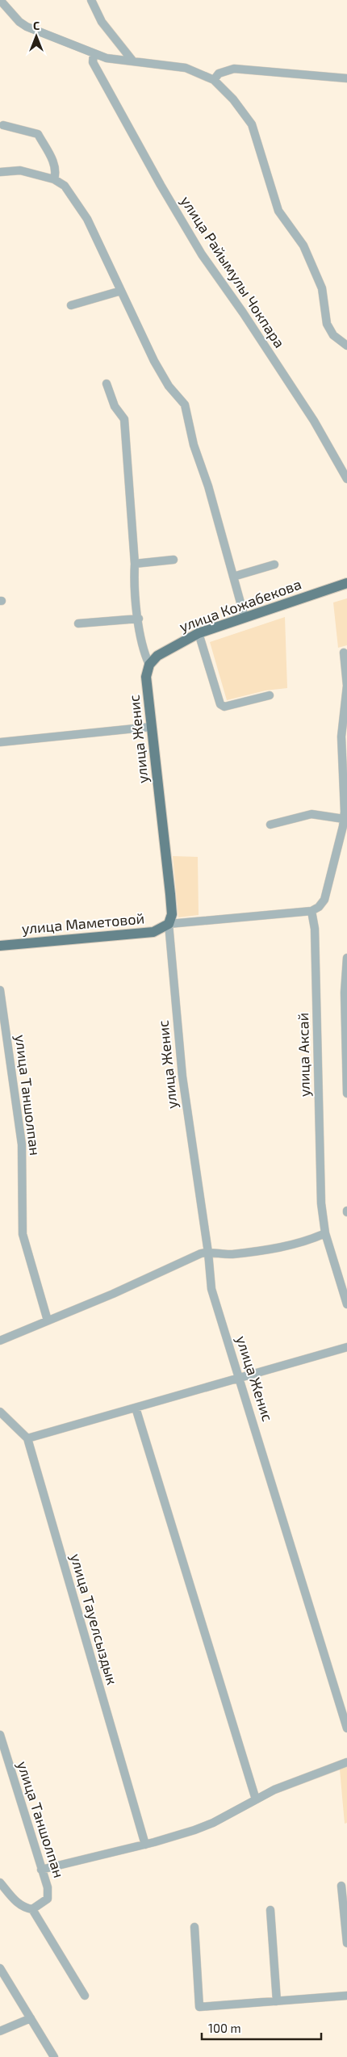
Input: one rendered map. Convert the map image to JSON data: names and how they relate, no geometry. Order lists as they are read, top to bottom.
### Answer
{
  "streets": {
    "main road": ["улица Кожабекова", "улица Женис", "улица Маметовой"],
    "street": [
      "улица Райымулы Чокпара",
      "улица Аксай",
      "улица Таншолпан",
      "улица Тауелсыздык"
    ]
  },
  "crossings": [
    ["улица Кожабекова", "улица Женис"],
    ["улица Женис", "улица Маметовой"],
    ["улица Маметовой", "улица Аксай"]
  ],
  "scale_bar": "100 m",
  "north": "top"
}
